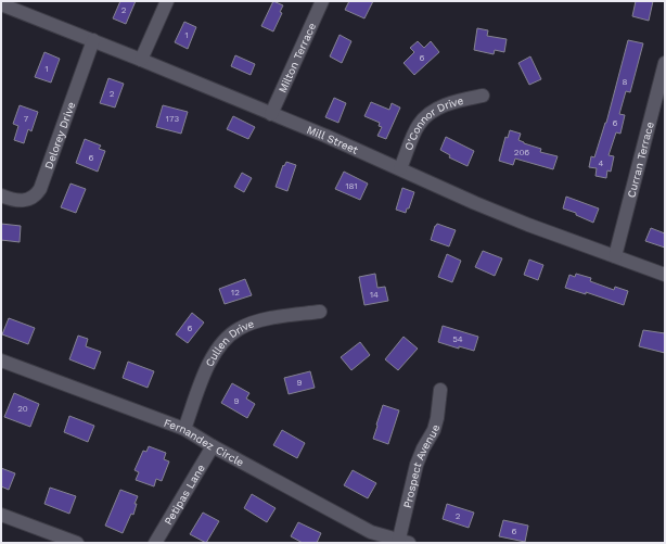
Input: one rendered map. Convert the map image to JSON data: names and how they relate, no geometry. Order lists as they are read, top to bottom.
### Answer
{
  "streets": {
    "street": [
      "Milton Terrace",
      "O'Connor Drive",
      "Delorey Drive",
      "Mill Street",
      "Curran Terrace",
      "Cullen Drive",
      "Fernandez Circle",
      "Prospect Avenue",
      "Petipas Lane"
    ]
  },
  "crossings": [
    ["Milton Terrace", "Mill Street"],
    ["O'Connor Drive", "Mill Street"],
    ["Delorey Drive", "Mill Street"],
    ["Mill Street", "Curran Terrace"],
    ["Cullen Drive", "Fernandez Circle"],
    ["Fernandez Circle", "Prospect Avenue"],
    ["Fernandez Circle", "Petipas Lane"]
  ],
  "house_numbers": [
    "2",
    "1",
    "6",
    "1",
    "8",
    "2",
    "7",
    "173",
    "6",
    "206",
    "6",
    "4",
    "181",
    "12",
    "14",
    "6",
    "54",
    "9",
    "9",
    "20",
    "2",
    "6"
  ]
}
